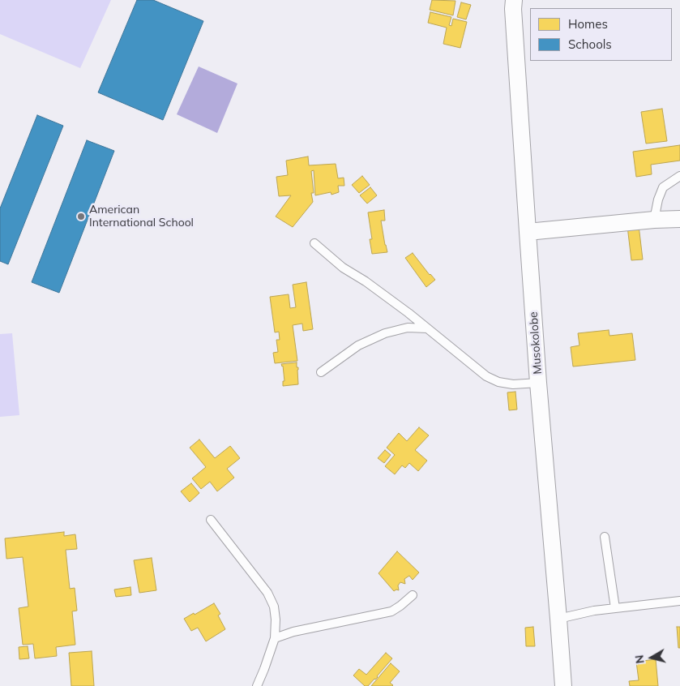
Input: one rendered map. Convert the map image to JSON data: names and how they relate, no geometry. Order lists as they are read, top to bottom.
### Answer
{
  "streets": {
    "street": ["Musokolobe"]
  },
  "places": ["American International School"],
  "legend": ["Homes", "Schools"],
  "north": "left"
}
